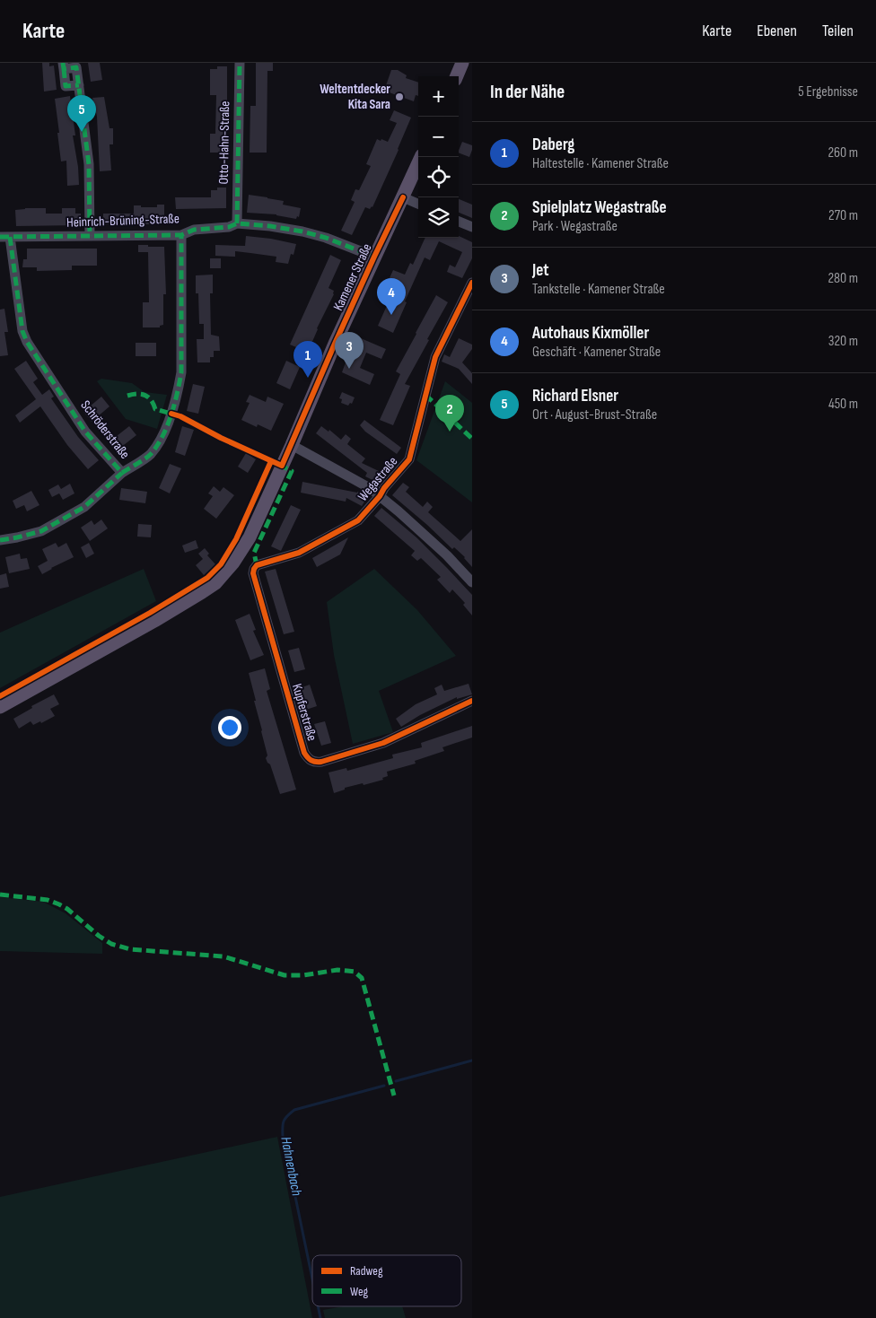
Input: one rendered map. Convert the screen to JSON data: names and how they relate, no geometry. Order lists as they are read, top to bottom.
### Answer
{
  "streets": {
    "main road": ["Kamener Straße"],
    "street": [
      "Otto-Hahn-Straße",
      "Heinrich-Brüning-Straße",
      "Schröderstraße",
      "Wegastraße",
      "Kupferstraße"
    ]
  },
  "crossings": [
    ["Otto-Hahn-Straße", "Heinrich-Brüning-Straße"],
    ["Heinrich-Brüning-Straße", "Kamener Straße"],
    ["Heinrich-Brüning-Straße", "Schröderstraße"],
    ["Wegastraße", "Kupferstraße"]
  ],
  "water": ["Hahnenbach"],
  "places": ["Weltentdecker Kita Sara"],
  "legend": ["Radweg", "Weg"],
  "page": {
    "header": "Karte",
    "nav": ["Karte", "Ebenen", "Teilen"],
    "heading": ["In der Nähe", "5 Ergebnisse"],
    "map_buttons": ["+", "−"],
    "pins": [
      "5",
      "4",
      "3",
      "1",
      "2"
    ],
    "list": [
      {
        "mark": "1",
        "name": "Daberg",
        "note": "Haltestelle · Kamener Straße",
        "value": "260 m"
      },
      {
        "mark": "2",
        "name": "Spielplatz Wegastraße",
        "note": "Park · Wegastraße",
        "value": "270 m"
      },
      {
        "mark": "3",
        "name": "Jet",
        "note": "Tankstelle · Kamener Straße",
        "value": "280 m"
      },
      {
        "mark": "4",
        "name": "Autohaus Kixmöller",
        "note": "Geschäft · Kamener Straße",
        "value": "320 m"
      },
      {
        "mark": "5",
        "name": "Richard Elsner",
        "note": "Ort · August-Brust-Straße",
        "value": "450 m"
      }
    ]
  }
}
